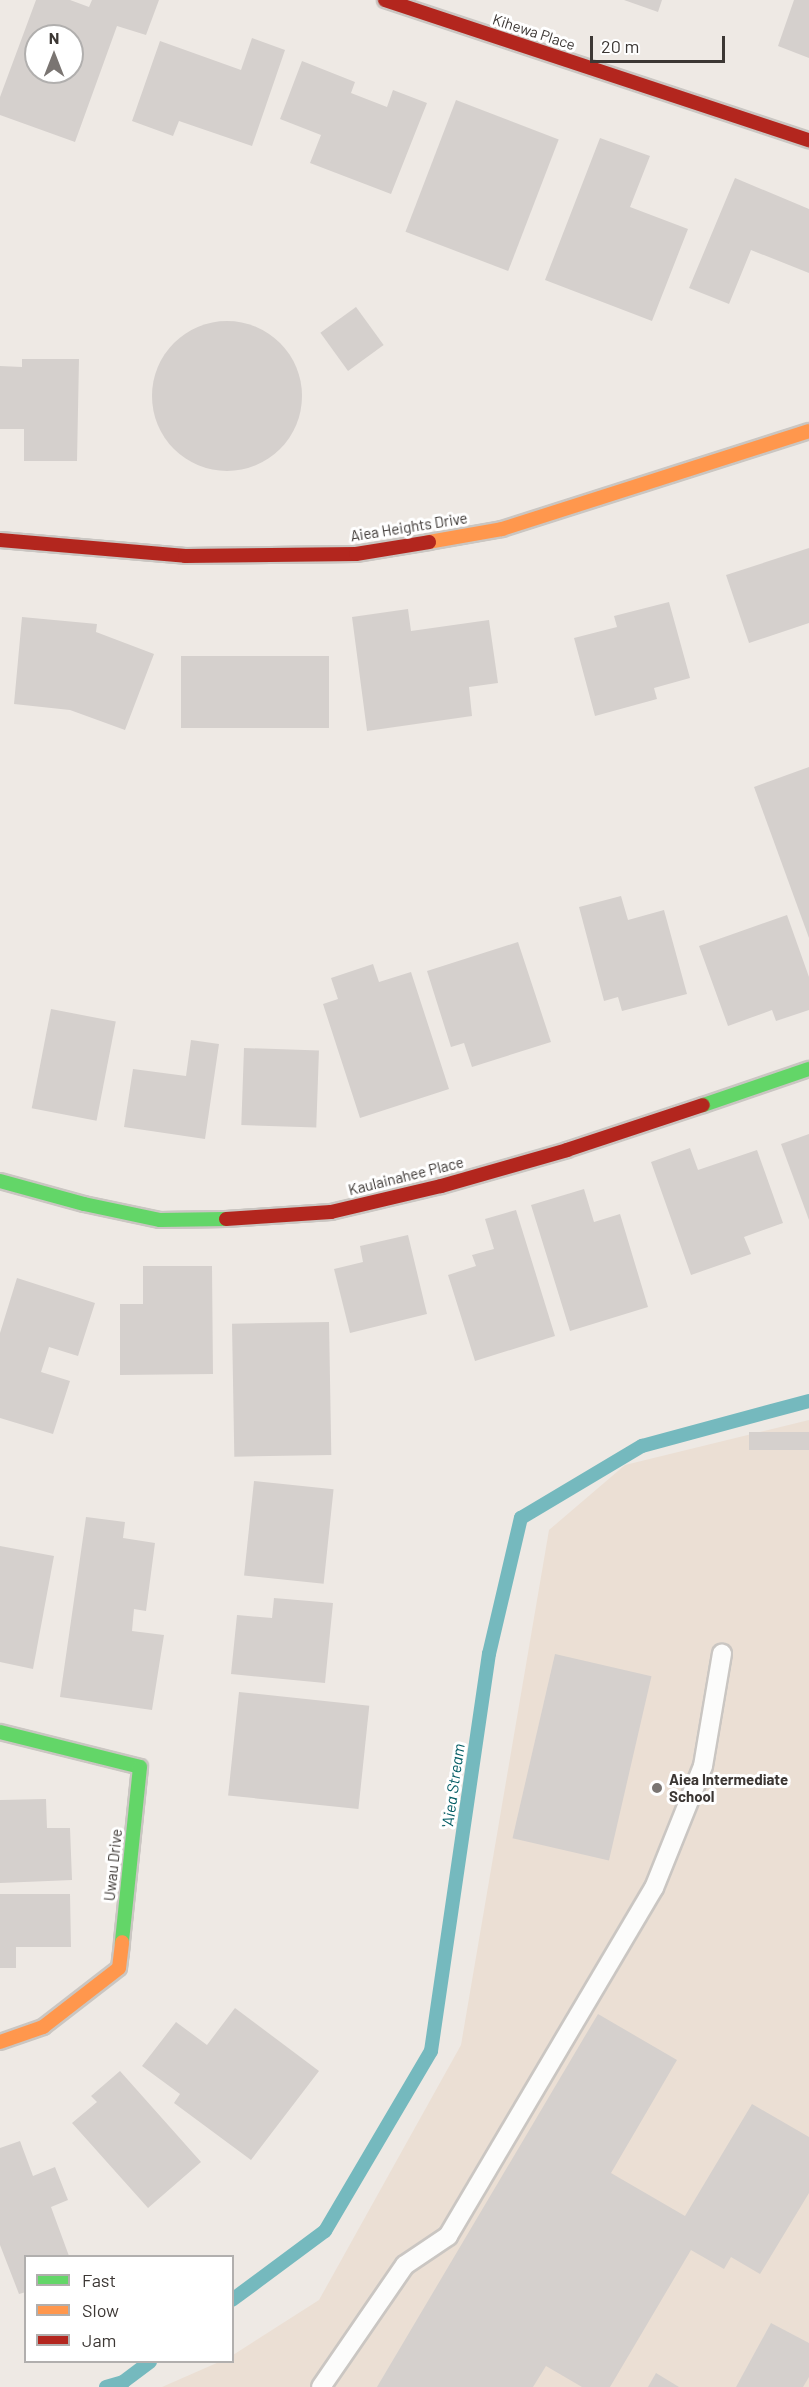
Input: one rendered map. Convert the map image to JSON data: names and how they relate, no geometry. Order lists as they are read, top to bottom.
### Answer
{
  "streets": {
    "street": [
      "Kihewa Place",
      "Aiea Heights Drive",
      "Kaulainahee Place",
      "Uwau Drive"
    ]
  },
  "water": ["ʻAiea Stream"],
  "places": ["Aiea Intermediate School"],
  "legend": ["Fast", "Slow", "Jam"],
  "scale_bar": "20 m",
  "north": "top"
}
